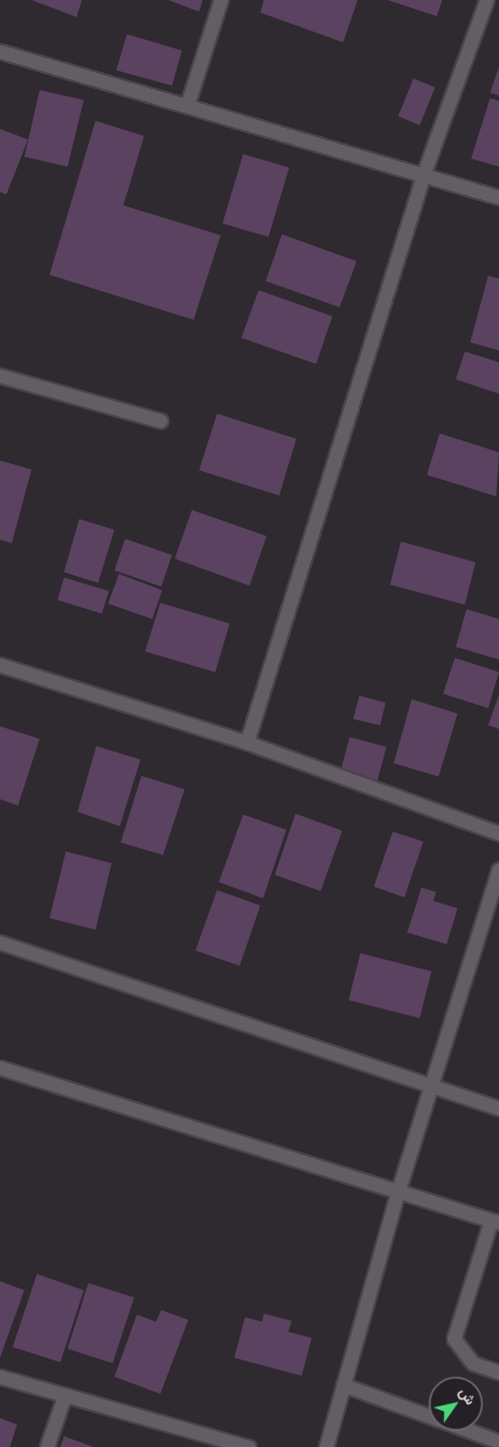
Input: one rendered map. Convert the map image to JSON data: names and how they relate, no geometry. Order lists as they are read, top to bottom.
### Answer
{
  "north": "top right"
}
